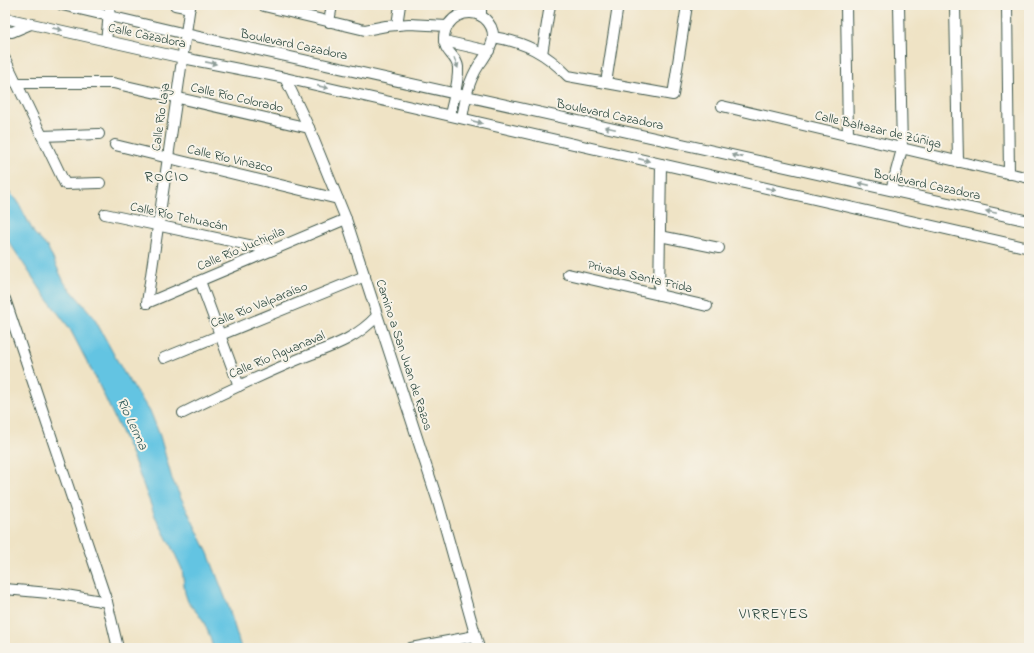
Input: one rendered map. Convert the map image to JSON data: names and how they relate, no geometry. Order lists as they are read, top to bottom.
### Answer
{
  "streets": {
    "street": [
      "Calle Cazadora",
      "Boulevard Cazadora",
      "Calle Río Colorado",
      "Calle Río Laja",
      "Calle Baltazar de Zúñiga",
      "Calle Río Vinazco",
      "Calle Río Tehuacán",
      "Calle Río Juchipila",
      "Privada Santa Frida",
      "Calle Río Valparaíso",
      "Calle Río Aguanaval",
      "Camino a San Juan de Razos"
    ]
  },
  "crossings": [
    ["Calle Cazadora", "Boulevard Cazadora"],
    ["Calle Cazadora", "Calle Río Laja"],
    ["Calle Cazadora", "Camino a San Juan de Razos"],
    ["Boulevard Cazadora", "Calle Río Laja"],
    ["Calle Río Colorado", "Calle Río Laja"],
    ["Calle Río Colorado", "Camino a San Juan de Razos"],
    ["Calle Río Laja", "Calle Río Vinazco"],
    ["Calle Río Laja", "Calle Río Tehuacán"],
    ["Calle Río Laja", "Calle Río Juchipila"],
    ["Calle Río Vinazco", "Camino a San Juan de Razos"],
    ["Calle Río Tehuacán", "Calle Río Juchipila"],
    ["Calle Río Juchipila", "Camino a San Juan de Razos"],
    ["Calle Río Valparaíso", "Camino a San Juan de Razos"],
    ["Calle Río Aguanaval", "Camino a San Juan de Razos"]
  ],
  "districts": ["ROCIO", "VIRREYES"],
  "water": ["Río Lerma"]
}
